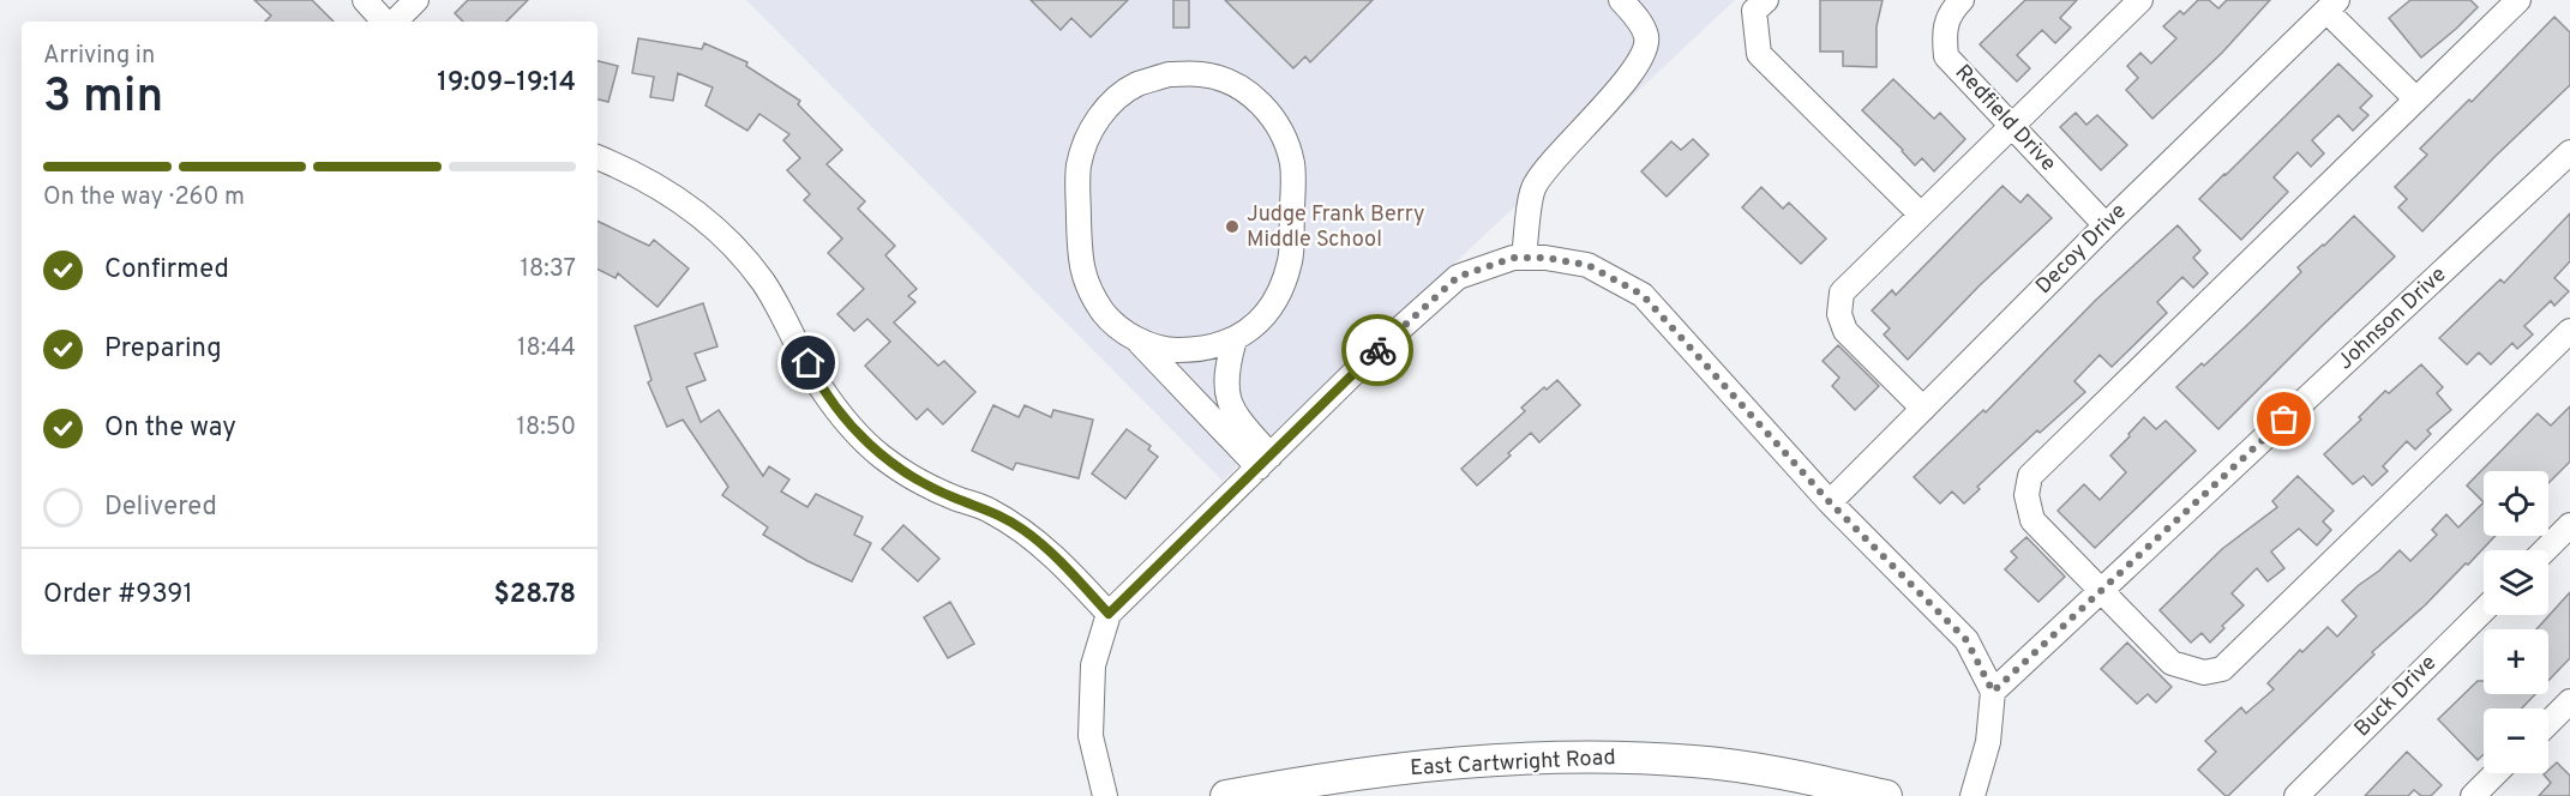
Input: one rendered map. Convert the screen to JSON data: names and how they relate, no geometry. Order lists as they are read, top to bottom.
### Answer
{
  "streets": {
    "main road": ["East Cartwright Road"],
    "street": [
      "Redfield Drive",
      "Decoy Drive",
      "Johnson Drive",
      "Buck Drive"
    ]
  },
  "crossings": [
    ["Redfield Drive", "Decoy Drive"]
  ],
  "places": ["Judge Frank Berry Middle School"],
  "page": {
    "heading": ["3 min", "Arriving in", "19:09–19:14"],
    "panel": ["Order #9391", "$28.78"],
    "bar": "On the way · 260 m",
    "list": [
      ["Confirmed", "18:37"],
      ["Preparing", "18:44"],
      ["On the way", "18:50"],
      "Delivered"
    ],
    "map_buttons": ["+", "−"]
  }
}
